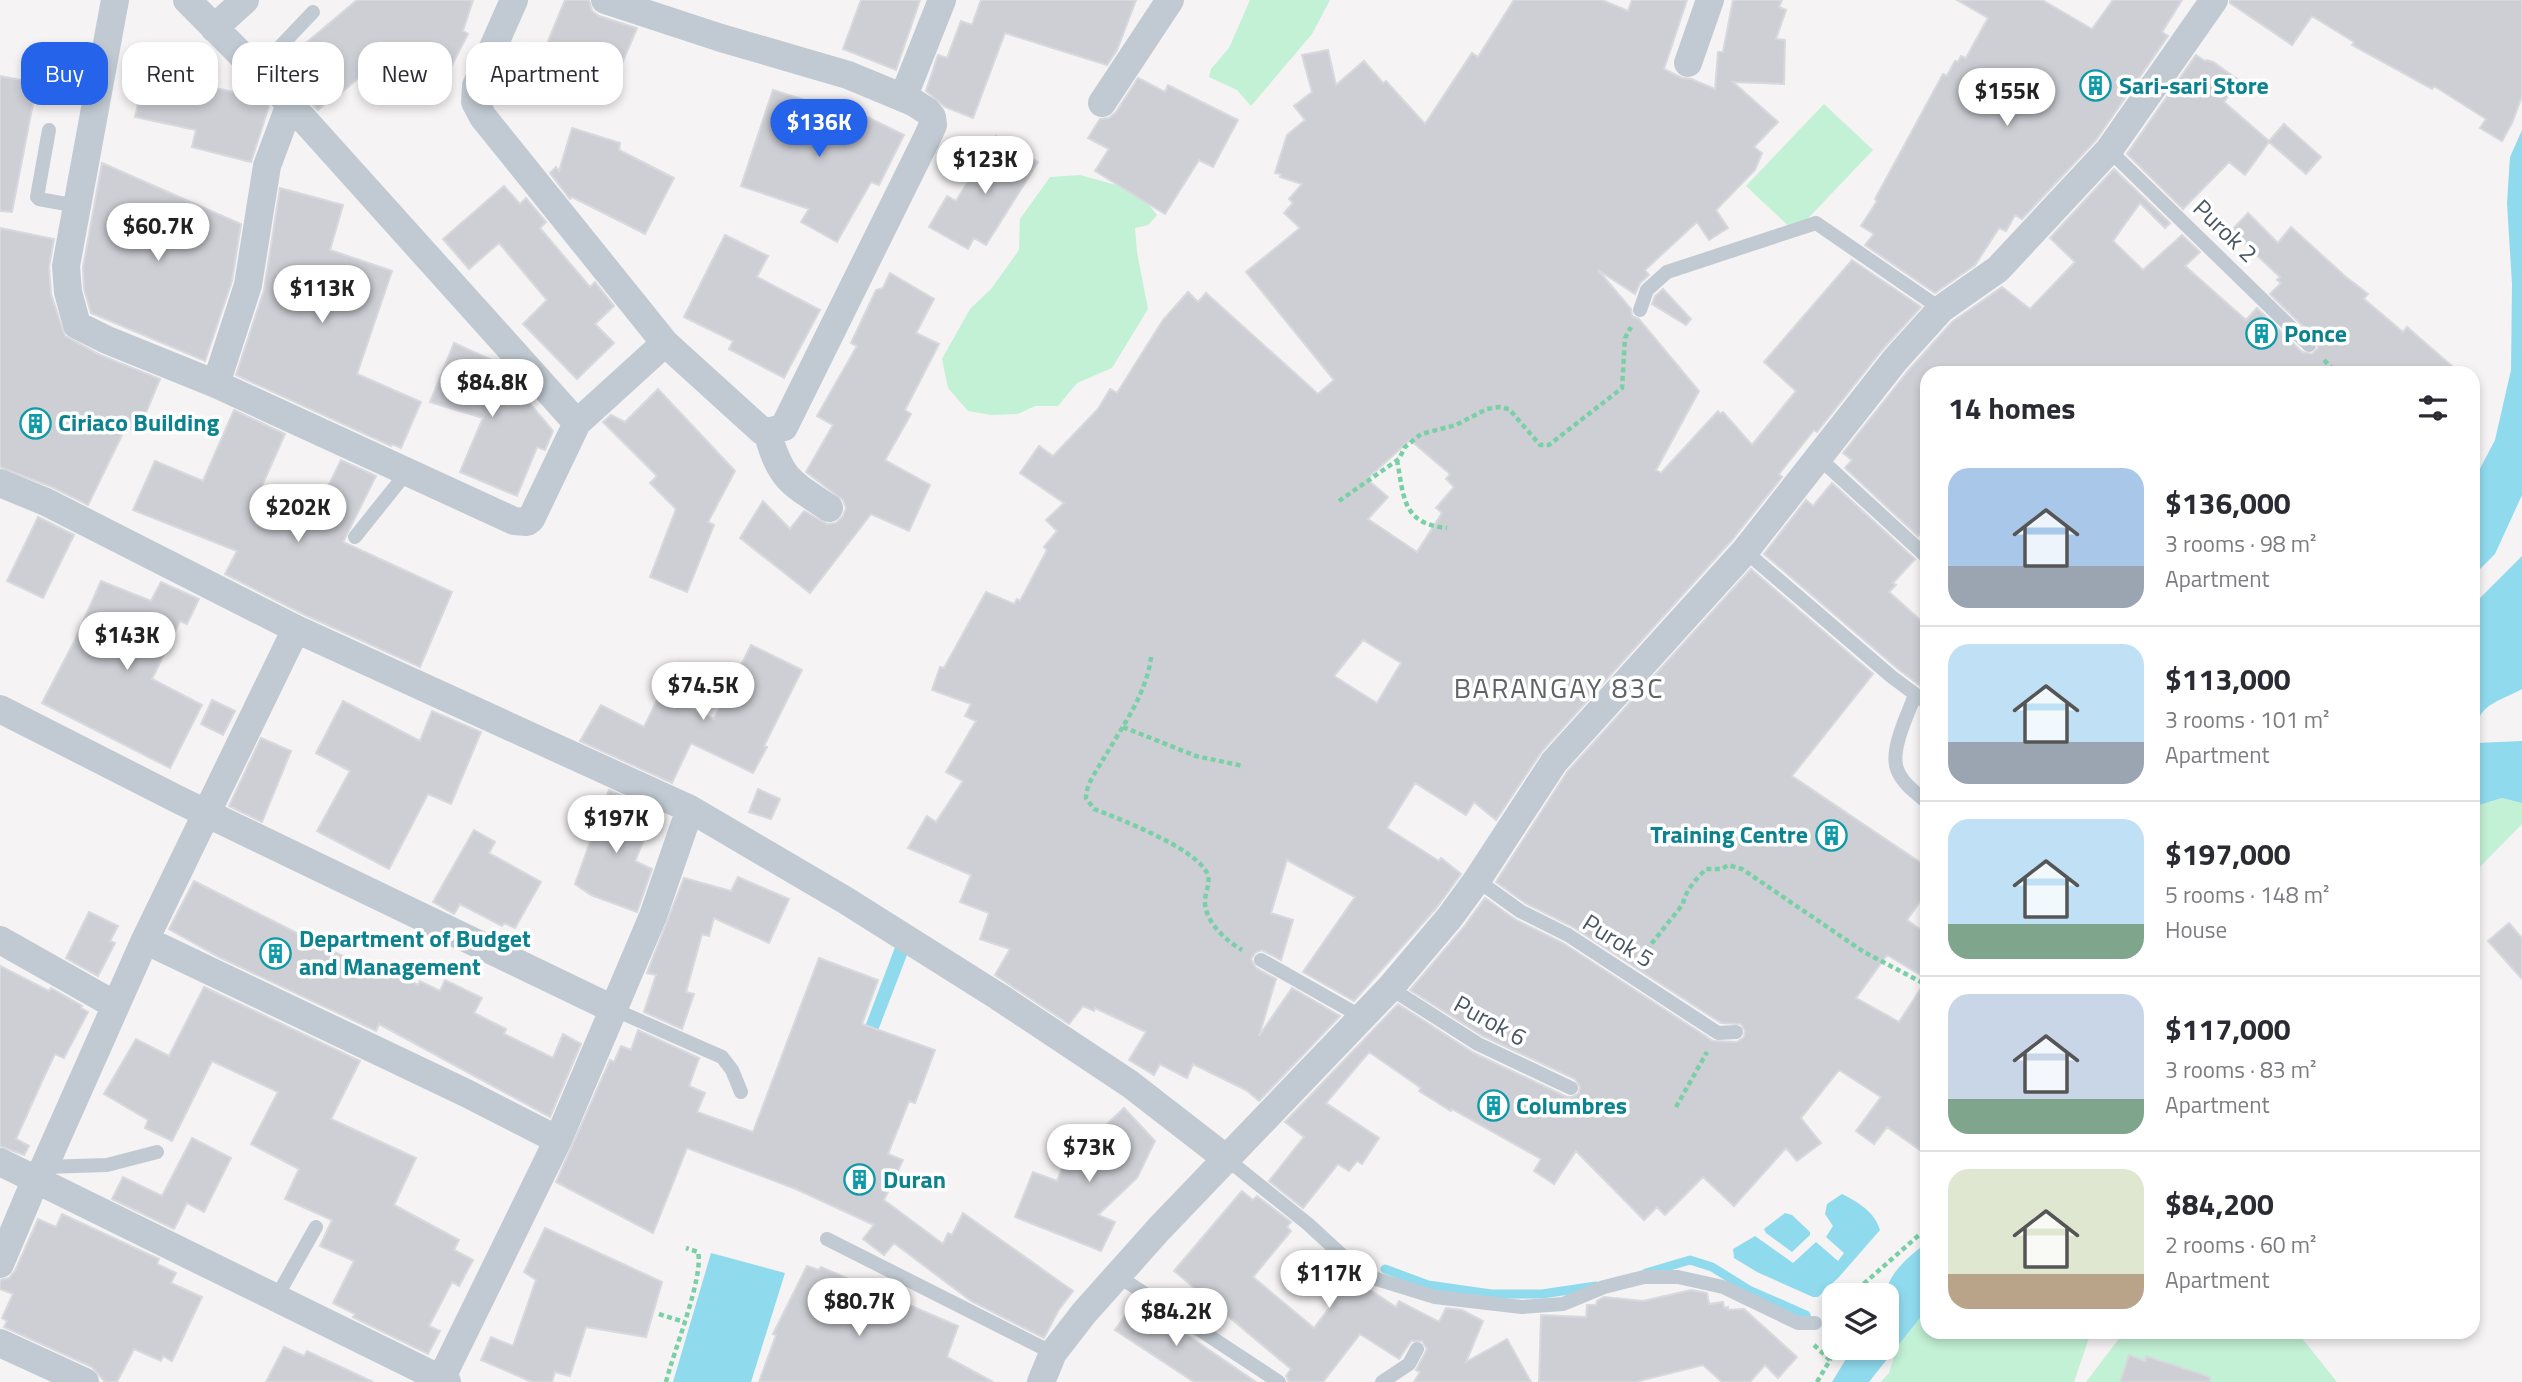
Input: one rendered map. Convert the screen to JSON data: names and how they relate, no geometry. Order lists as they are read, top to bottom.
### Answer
{
  "streets": {
    "lane": ["Purok 2", "Purok 5", "Purok 6"]
  },
  "districts": ["BARANGAY 83C"],
  "places": {
    "building": [
      "Sari-sari Store",
      "Ponce",
      "Ciriaco Building",
      "Training Centre",
      "Department of Budget and Management",
      "Columbres",
      "Duran"
    ]
  },
  "page": {
    "chip": [
      "Buy",
      "Rent",
      "Filters",
      "New",
      "Apartment"
    ],
    "price": [
      "$155K",
      "$136K",
      "$123K",
      "$60.7K",
      "$113K",
      "$84.8K",
      "$202K",
      "$143K",
      "$74.5K",
      "$197K",
      "$73K",
      "$117K",
      "$80.7K",
      "$84.2K"
    ],
    "heading": "14 homes",
    "list": [
      {
        "name": "$136,000",
        "note": "3 rooms · 98 m² · Apartment"
      },
      {
        "name": "$113,000",
        "note": "3 rooms · 101 m² · Apartment"
      },
      {
        "name": "$197,000",
        "note": "5 rooms · 148 m² · House"
      },
      {
        "name": "$117,000",
        "note": "3 rooms · 83 m² · Apartment"
      },
      {
        "name": "$84,200",
        "note": "2 rooms · 60 m² · Apartment"
      }
    ]
  }
}
